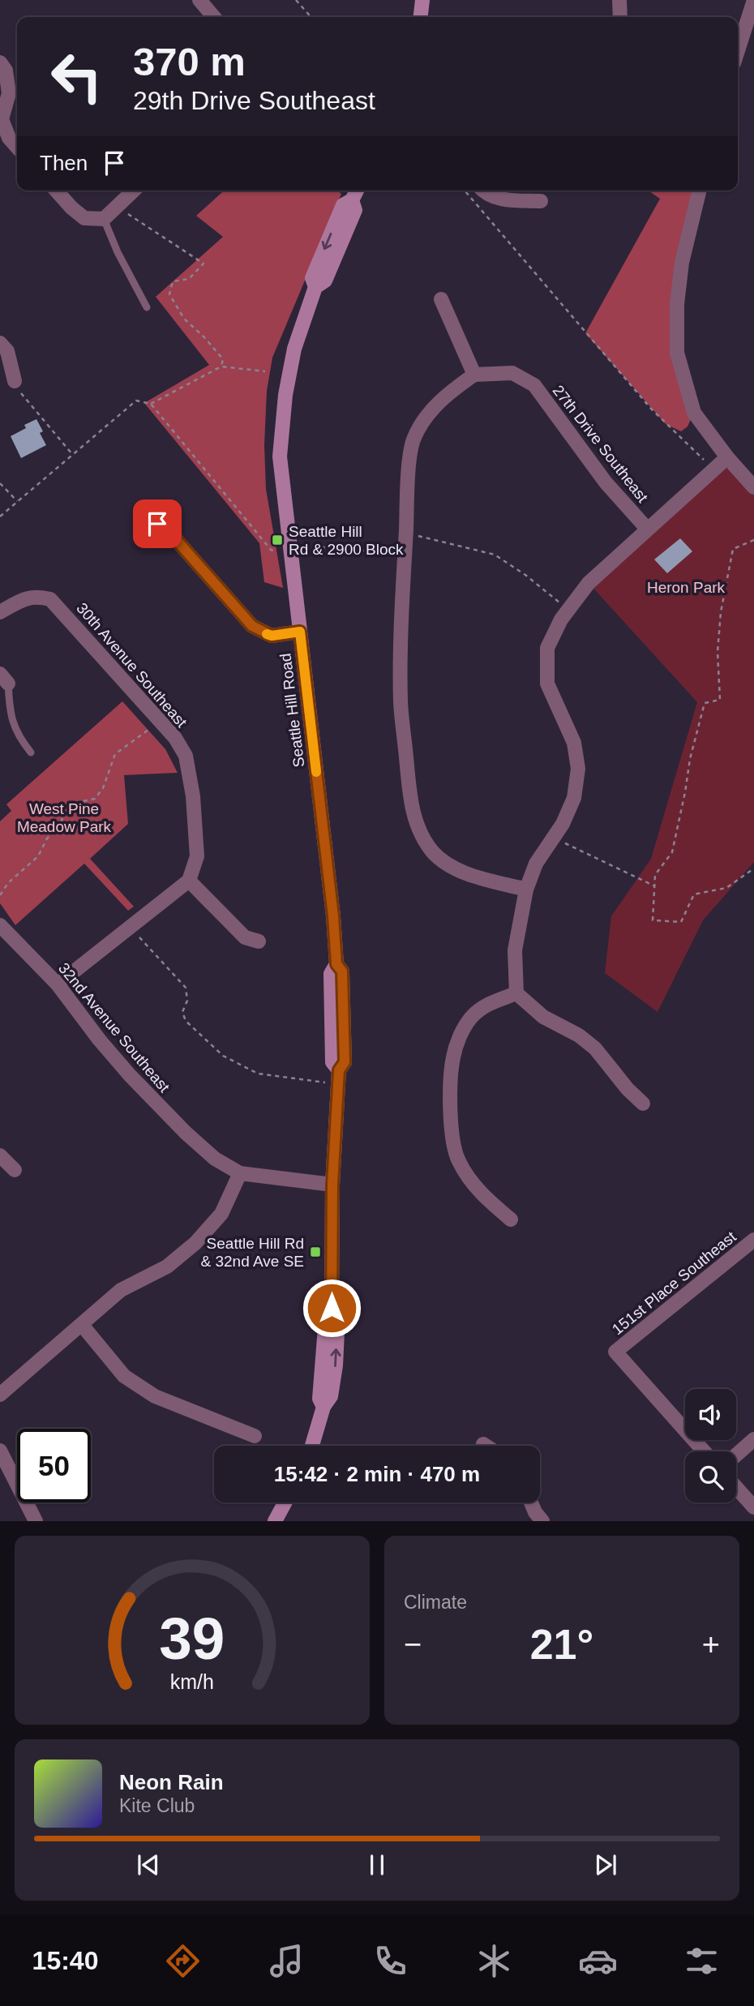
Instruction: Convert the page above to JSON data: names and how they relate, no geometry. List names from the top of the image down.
{
  "streets": {
    "main road": ["Seattle Hill Road"],
    "street": [
      "27th Drive Southeast",
      "30th Avenue Southeast",
      "32nd Avenue Southeast",
      "151st Place Southeast"
    ]
  },
  "crossings": [
    ["Seattle Hill Road", "32nd Avenue Southeast"]
  ],
  "parks": ["Heron Park", "West Pine Meadow Park"],
  "places": {
    "transit": ["Seattle Hill Rd & 2900 Block", "Seattle Hill Rd & 32nd Ave SE"]
  },
  "page": {
    "turn": ["370 m", "29th Drive Southeast"],
    "then": "Then",
    "limit": "50",
    "trip": "15:42 · 2 min · 470 m",
    "tile": "Climate",
    "heat": ["−", "21°", "+"],
    "song": ["Neon Rain", "Kite Club"],
    "tabs": "15:40",
    "gauge": ["39", "km/h"]
  }
}
